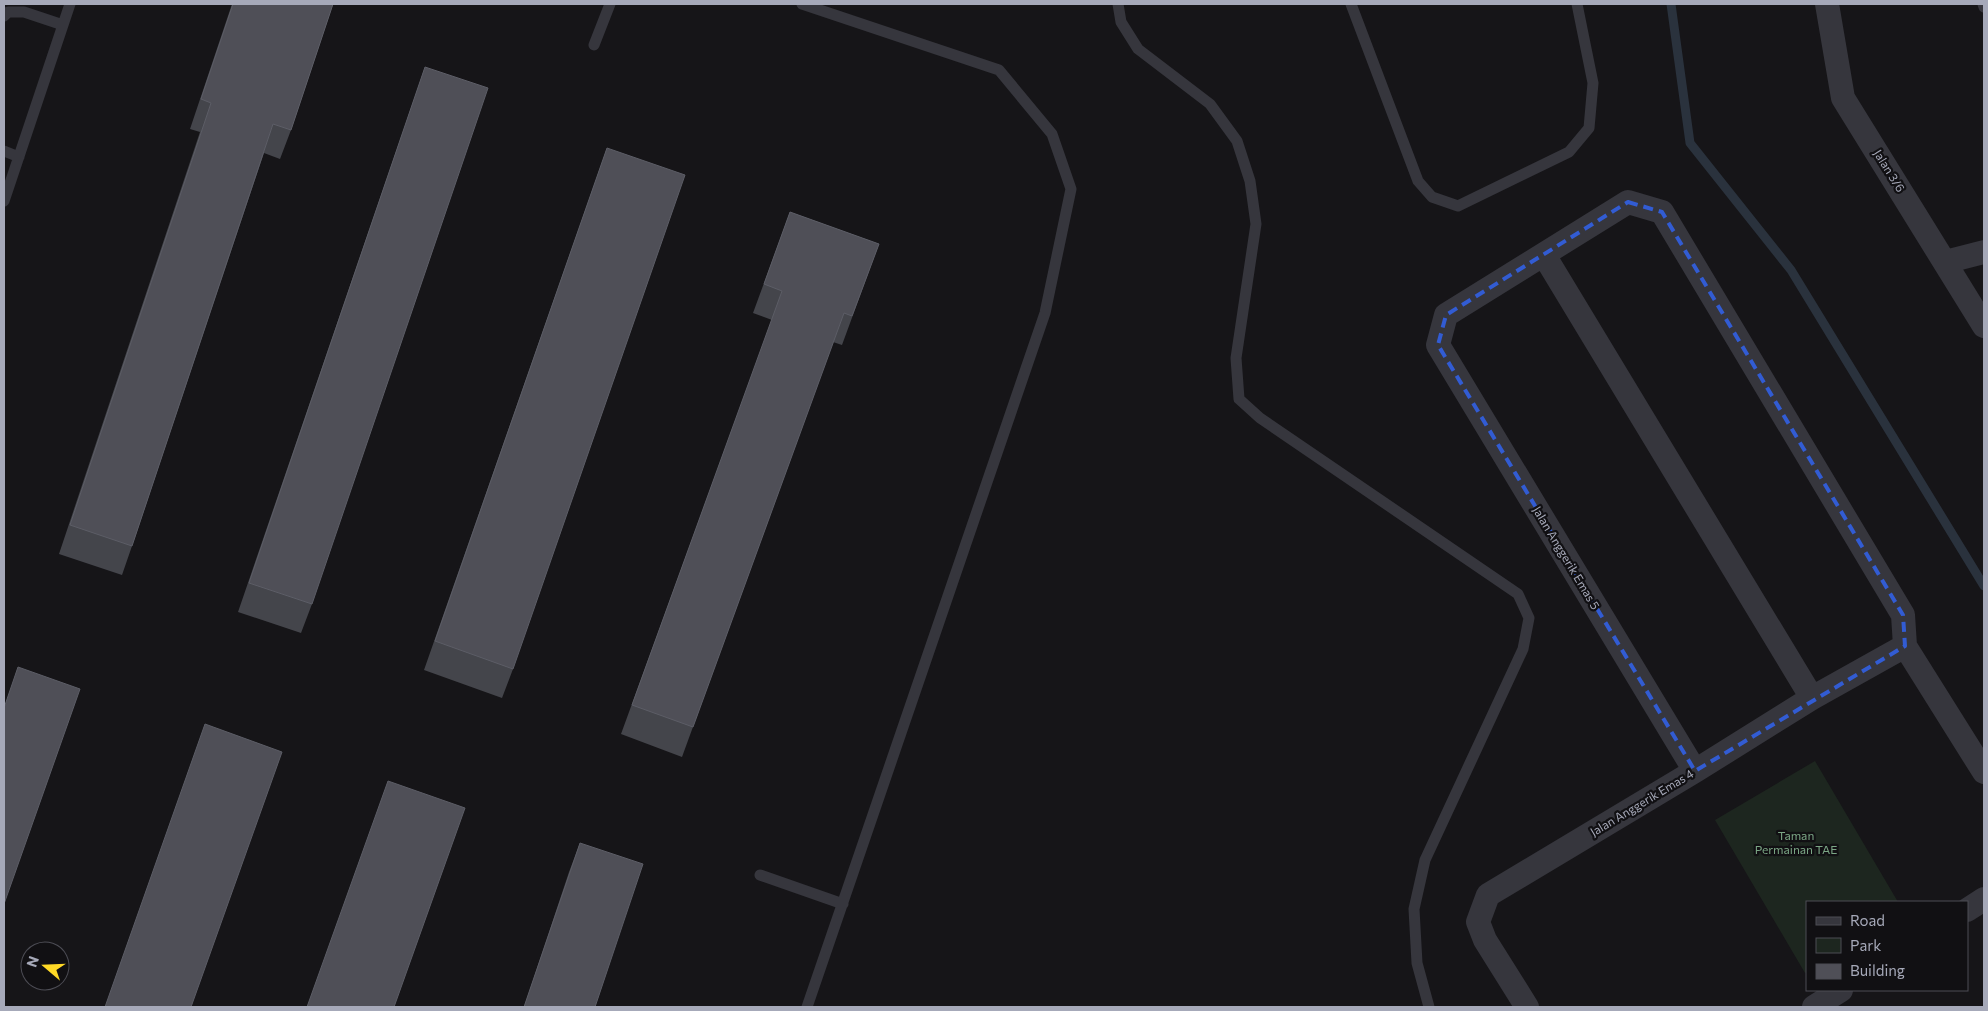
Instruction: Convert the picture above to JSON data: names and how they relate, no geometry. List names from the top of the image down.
{
  "streets": {
    "street": ["Jalan 3/6", "Jalan Anggerik Emas 5", "Jalan Anggerik Emas 4"]
  },
  "crossings": [
    ["Jalan Anggerik Emas 5", "Jalan Anggerik Emas 4"]
  ],
  "parks": ["Taman Permainan TAE"],
  "legend": ["Road", "Park", "Building"],
  "north": "left"
}
